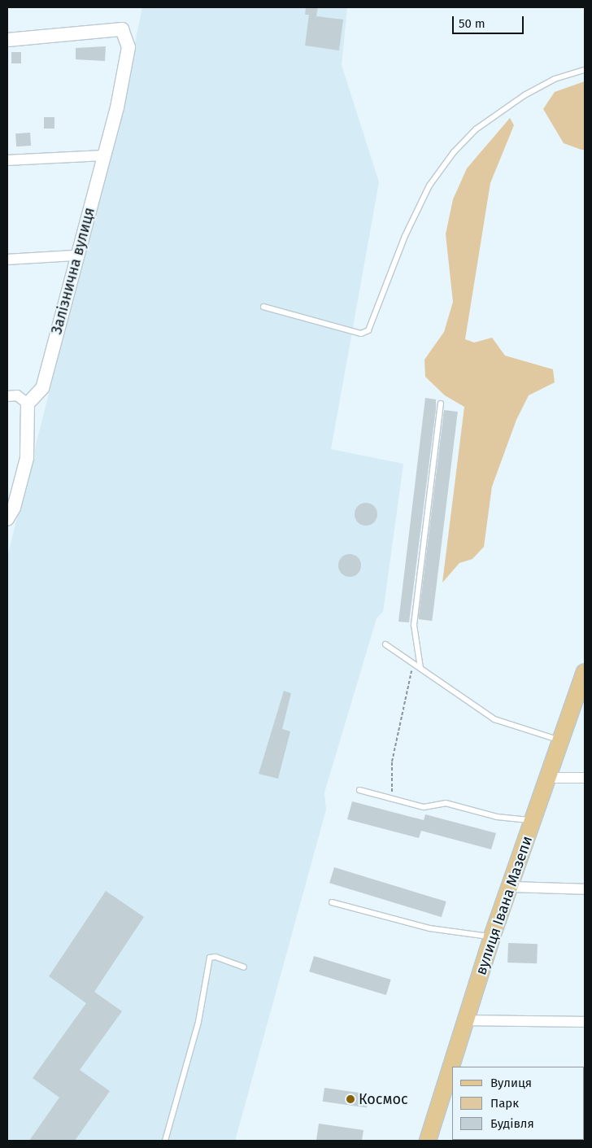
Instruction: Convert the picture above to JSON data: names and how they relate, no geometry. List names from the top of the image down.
{
  "streets": {
    "main road": ["вулиця Івана Мазепи"],
    "street": ["Залізнична вулиця"]
  },
  "places": ["Космос"],
  "legend": ["Вулиця", "Парк", "Будівля"],
  "scale_bar": "50 m"
}
